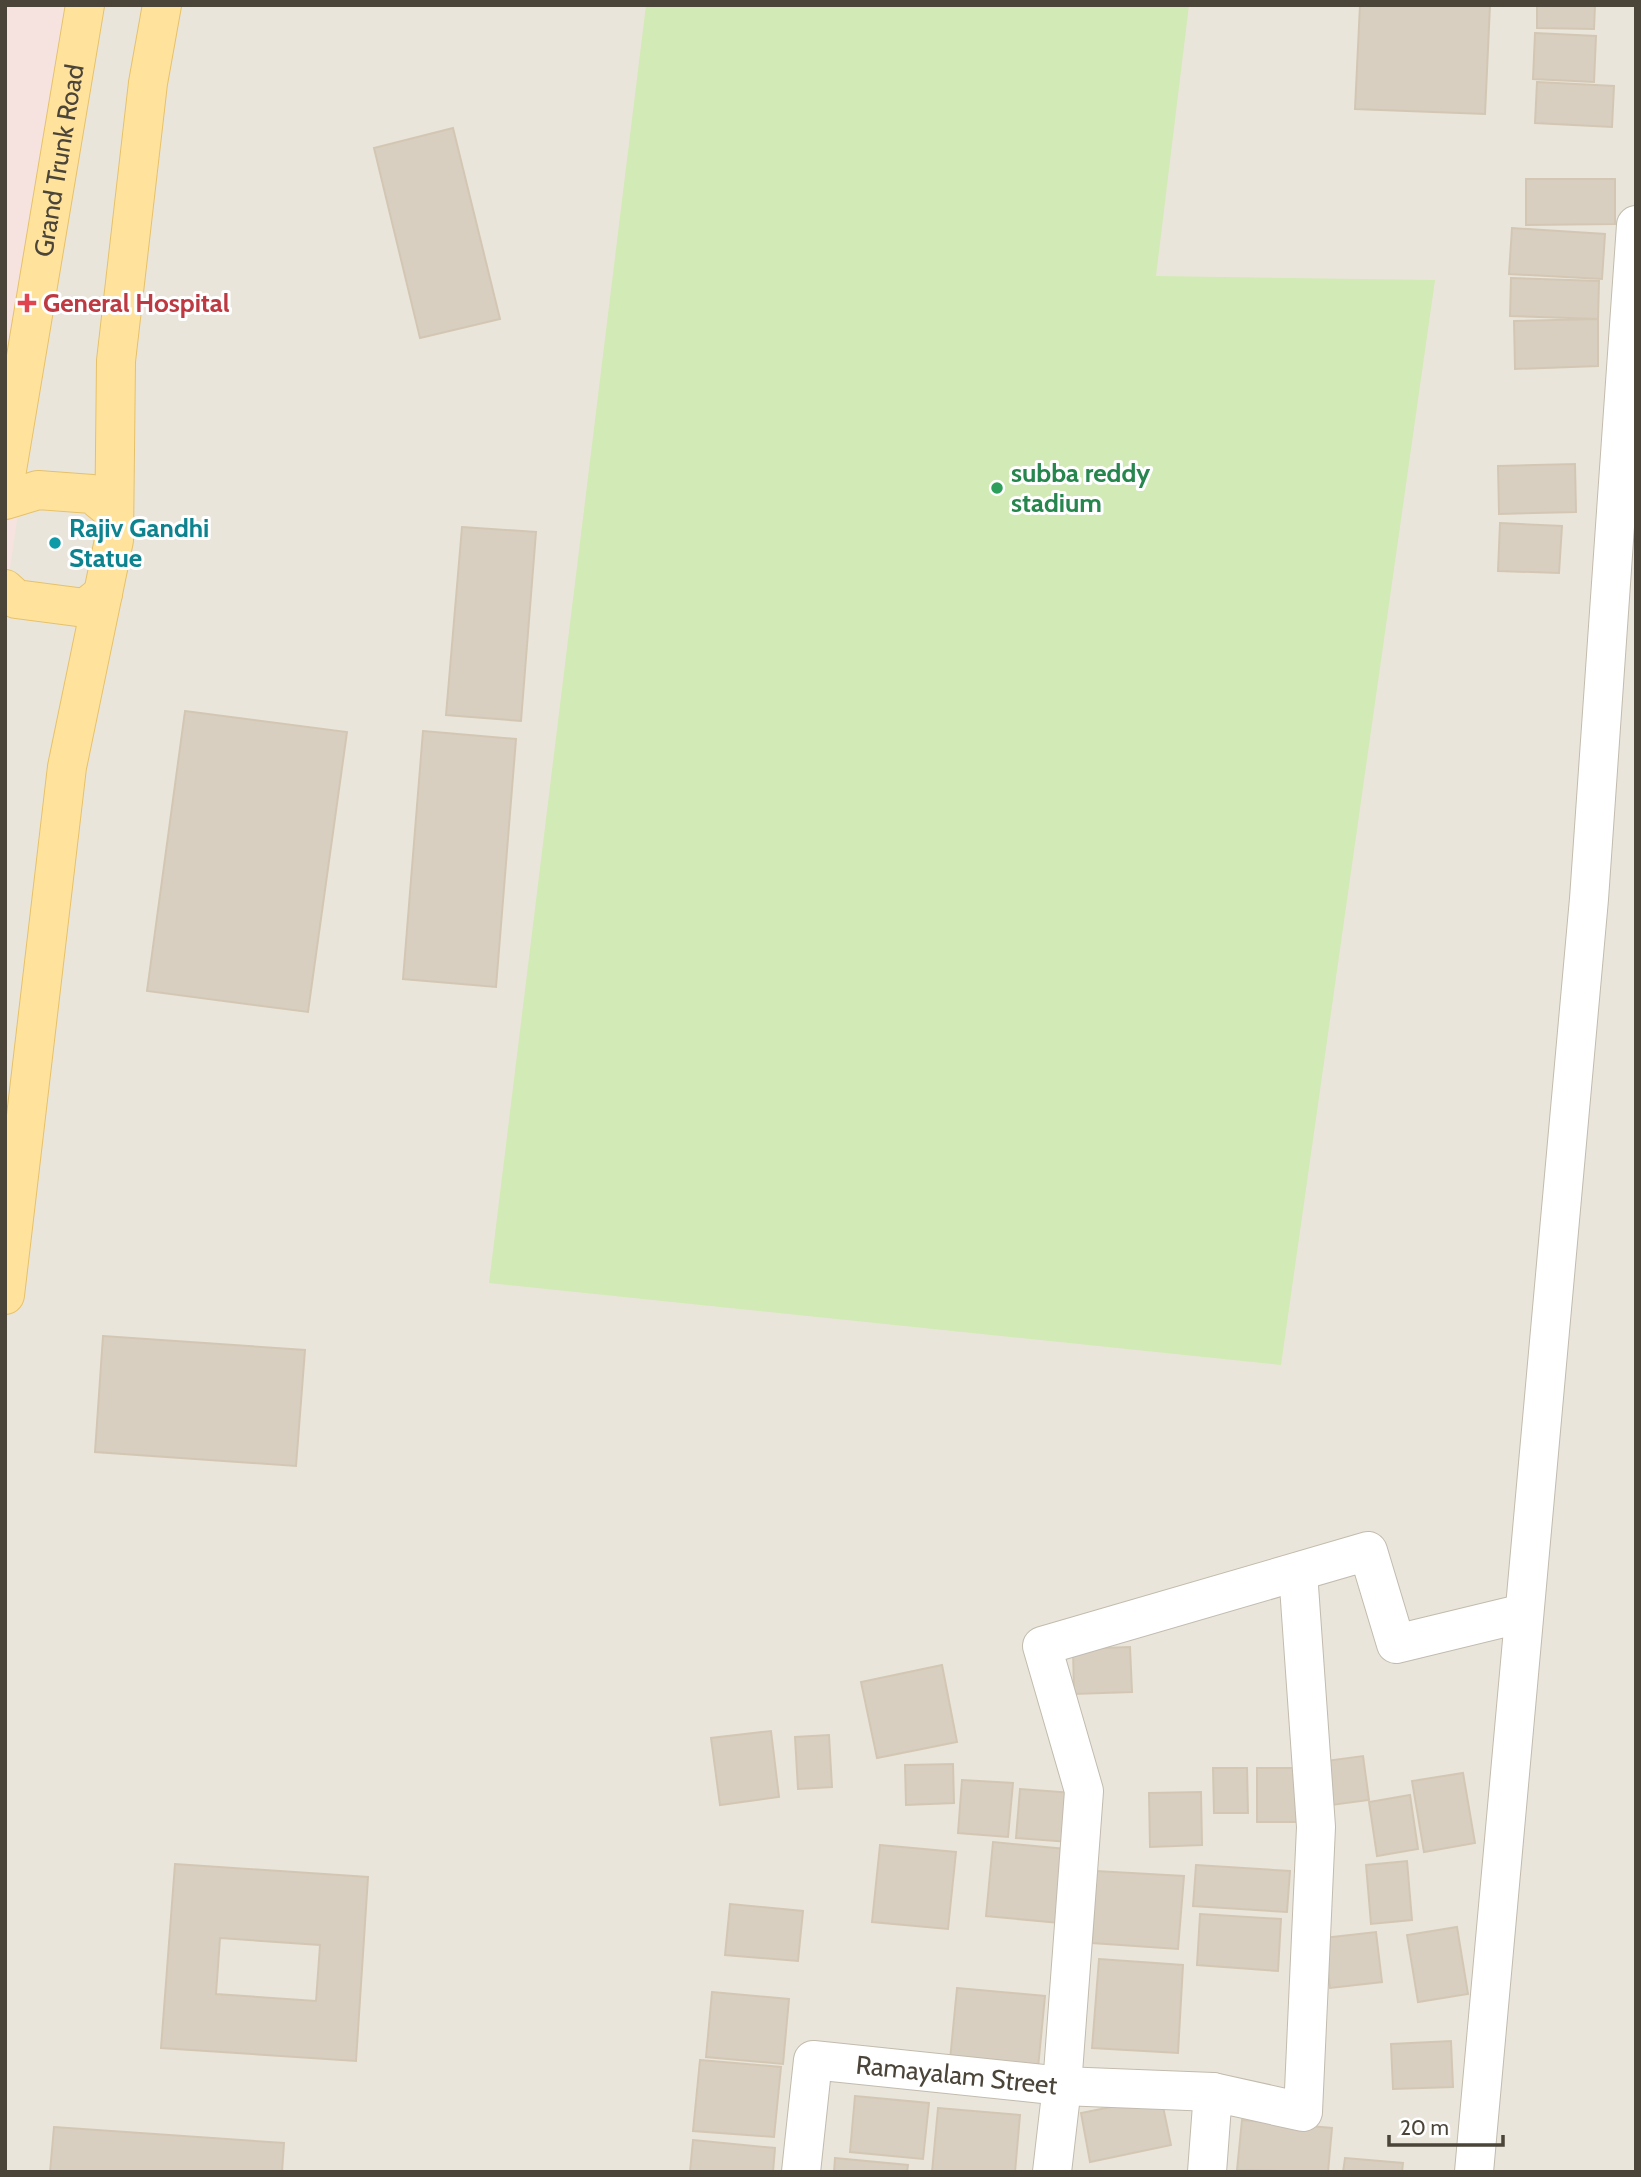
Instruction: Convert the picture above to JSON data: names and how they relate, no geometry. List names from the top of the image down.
{
  "streets": {
    "main road": ["Grand Trunk Road"],
    "street": ["Ramayalam Street"]
  },
  "places": {
    "health": ["General Hospital"],
    "other": ["subba reddy stadium", "Rajiv Gandhi Statue"]
  },
  "scale_bar": "20 m"
}
